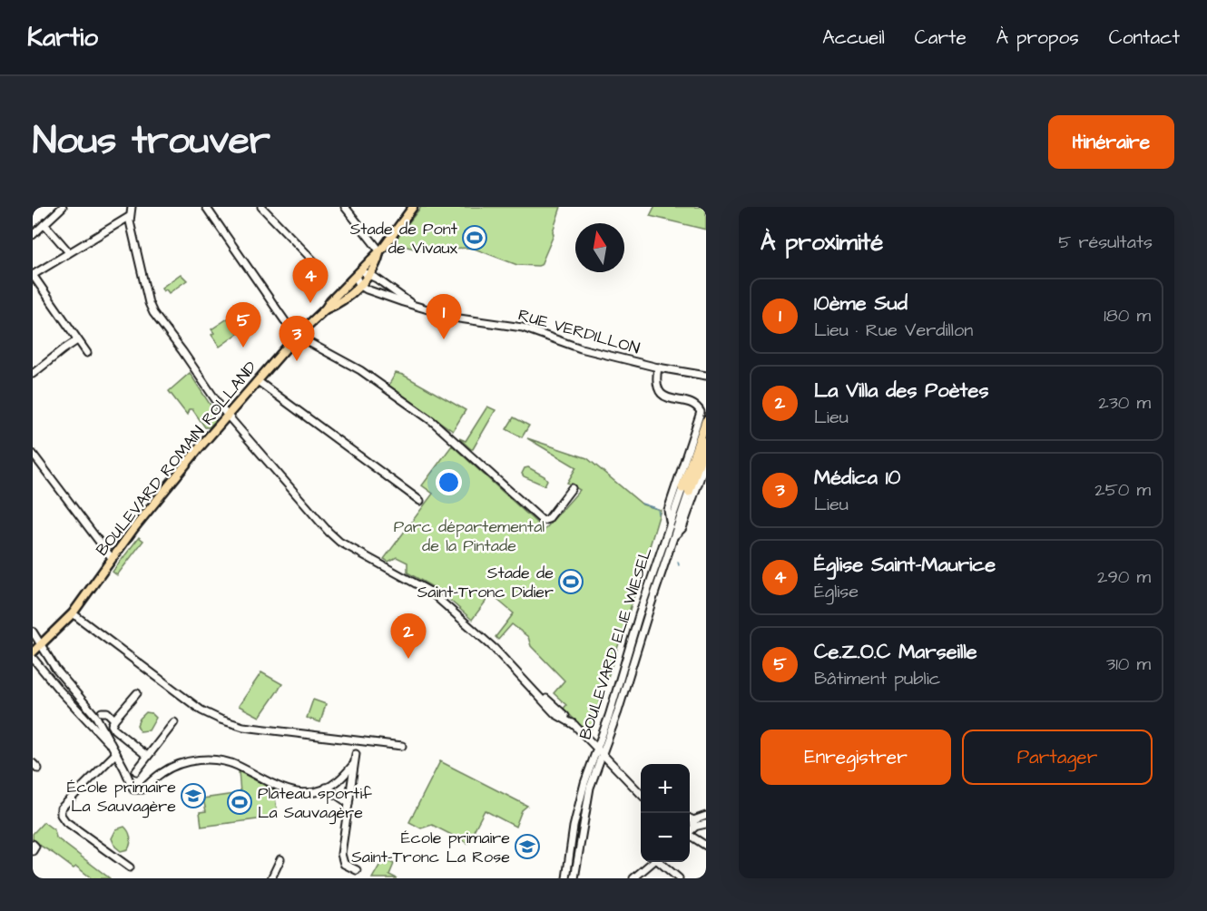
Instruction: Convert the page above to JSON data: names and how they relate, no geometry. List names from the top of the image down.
{
  "streets": {
    "highway": ["BOULEVARD ELIE WIESEL"],
    "main road": ["BOULEVARD ROMAIN ROLLAND"],
    "street": ["RUE VERDILLON"]
  },
  "crossings": [
    ["RUE VERDILLON", "BOULEVARD ROMAIN ROLLAND"]
  ],
  "parks": ["Parc départemental de la Pintade"],
  "places": {
    "sports": ["Stade de Pont de Vivaux", "Stade de Saint-Tronc Didier", "Plateau sportif La Sauvagère"],
    "school or university": ["École primaire La Sauvagère", "École primaire Saint-Tronc La Rose"]
  },
  "north": "top",
  "page": {
    "header": "Kartio",
    "nav": [
      "Accueil",
      "Carte",
      "À propos",
      "Contact"
    ],
    "title": "Nous trouver",
    "buttons": [
      "Itinéraire",
      ["Enregistrer", "Partager"]
    ],
    "heading": ["À proximité", "5 résultats"],
    "pins": [
      "4",
      "1",
      "5",
      "3",
      "2"
    ],
    "list": [
      {
        "mark": "1",
        "name": "10ème Sud",
        "note": "Lieu · Rue Verdillon",
        "value": "180 m"
      },
      {
        "mark": "2",
        "name": "La Villa des Poètes",
        "note": "Lieu",
        "value": "230 m"
      },
      {
        "mark": "3",
        "name": "Médica 10",
        "note": "Lieu",
        "value": "250 m"
      },
      {
        "mark": "4",
        "name": "Église Saint-Maurice",
        "note": "Église",
        "value": "290 m"
      },
      {
        "mark": "5",
        "name": "Ce.Z.O.C Marseille",
        "note": "Bâtiment public",
        "value": "310 m"
      }
    ],
    "map_buttons": ["+", "−"]
  }
}
